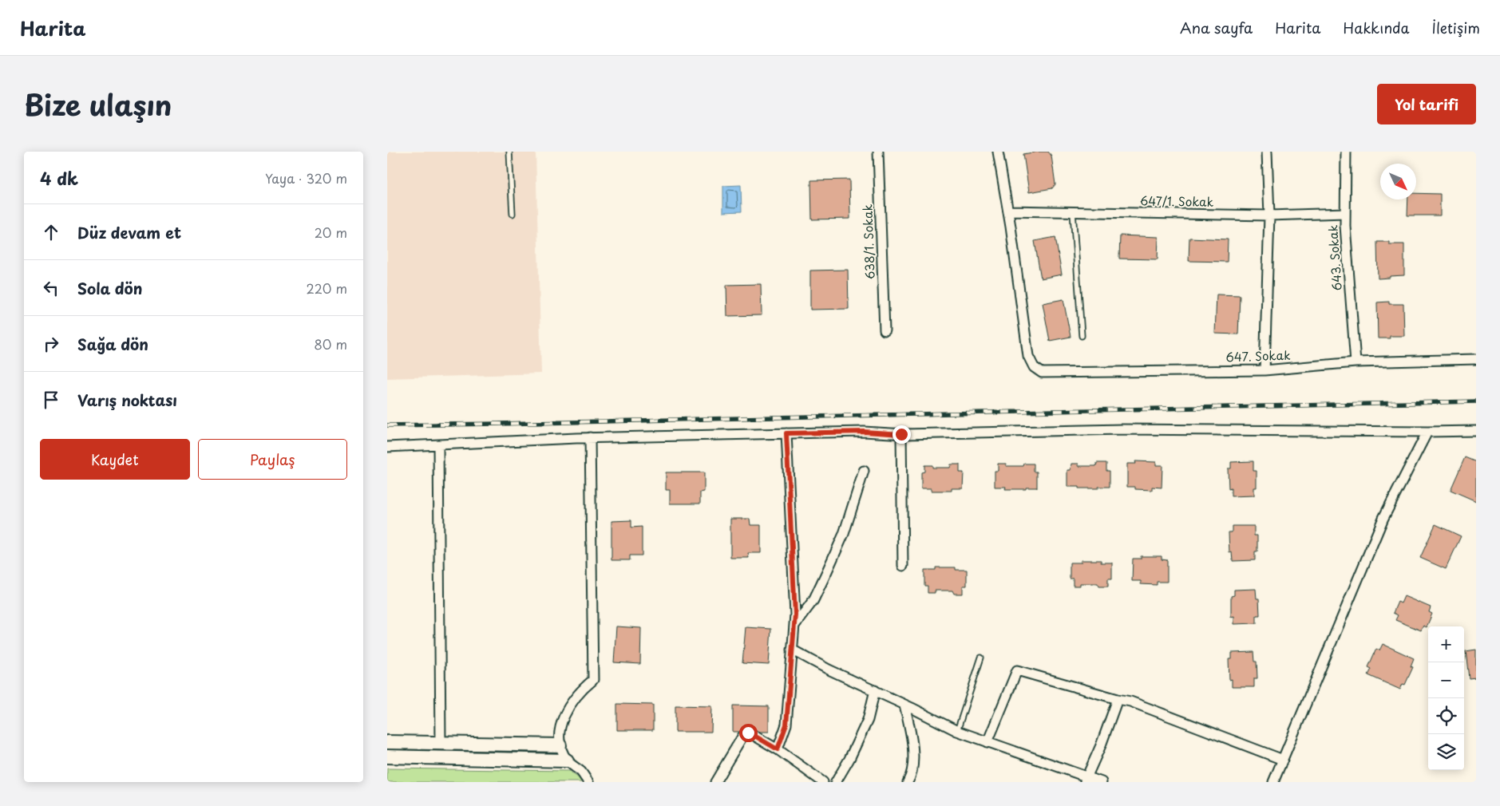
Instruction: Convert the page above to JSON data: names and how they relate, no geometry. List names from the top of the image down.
{
  "streets": {
    "street": [
      "647/1. Sokak",
      "638/1. Sokak",
      "643. Sokak",
      "647. Sokak"
    ]
  },
  "crossings": [
    ["647/1. Sokak", "643. Sokak"],
    ["647/1. Sokak", "647. Sokak"],
    ["643. Sokak", "647. Sokak"]
  ],
  "north": "bottom right",
  "page": {
    "header": "Harita",
    "nav": [
      "Ana sayfa",
      "Harita",
      "Hakkında",
      "İletişim"
    ],
    "title": "Bize ulaşın",
    "buttons": [
      "Yol tarifi",
      ["Kaydet", "Paylaş"]
    ],
    "heading": ["4 dk", "Yaya · 320 m"],
    "list": [
      ["Düz devam et", "20 m"],
      ["Sola dön", "220 m"],
      ["Sağa dön", "80 m"],
      "Varış noktası"
    ],
    "map_buttons": ["+", "−"]
  }
}
